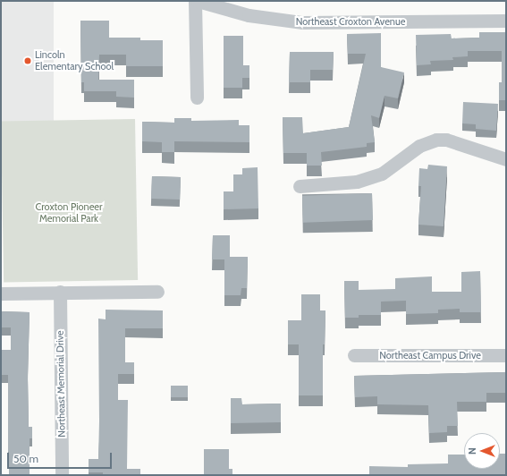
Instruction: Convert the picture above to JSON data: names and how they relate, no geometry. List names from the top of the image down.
{
  "streets": {
    "street": ["Northeast Croxton Avenue", "Northeast Campus Drive", "Northeast Memorial Drive"]
  },
  "parks": ["Croxton Pioneer Memorial Park"],
  "places": ["Lincoln Elementary School"],
  "scale_bar": "50 m",
  "north": "left"
}
